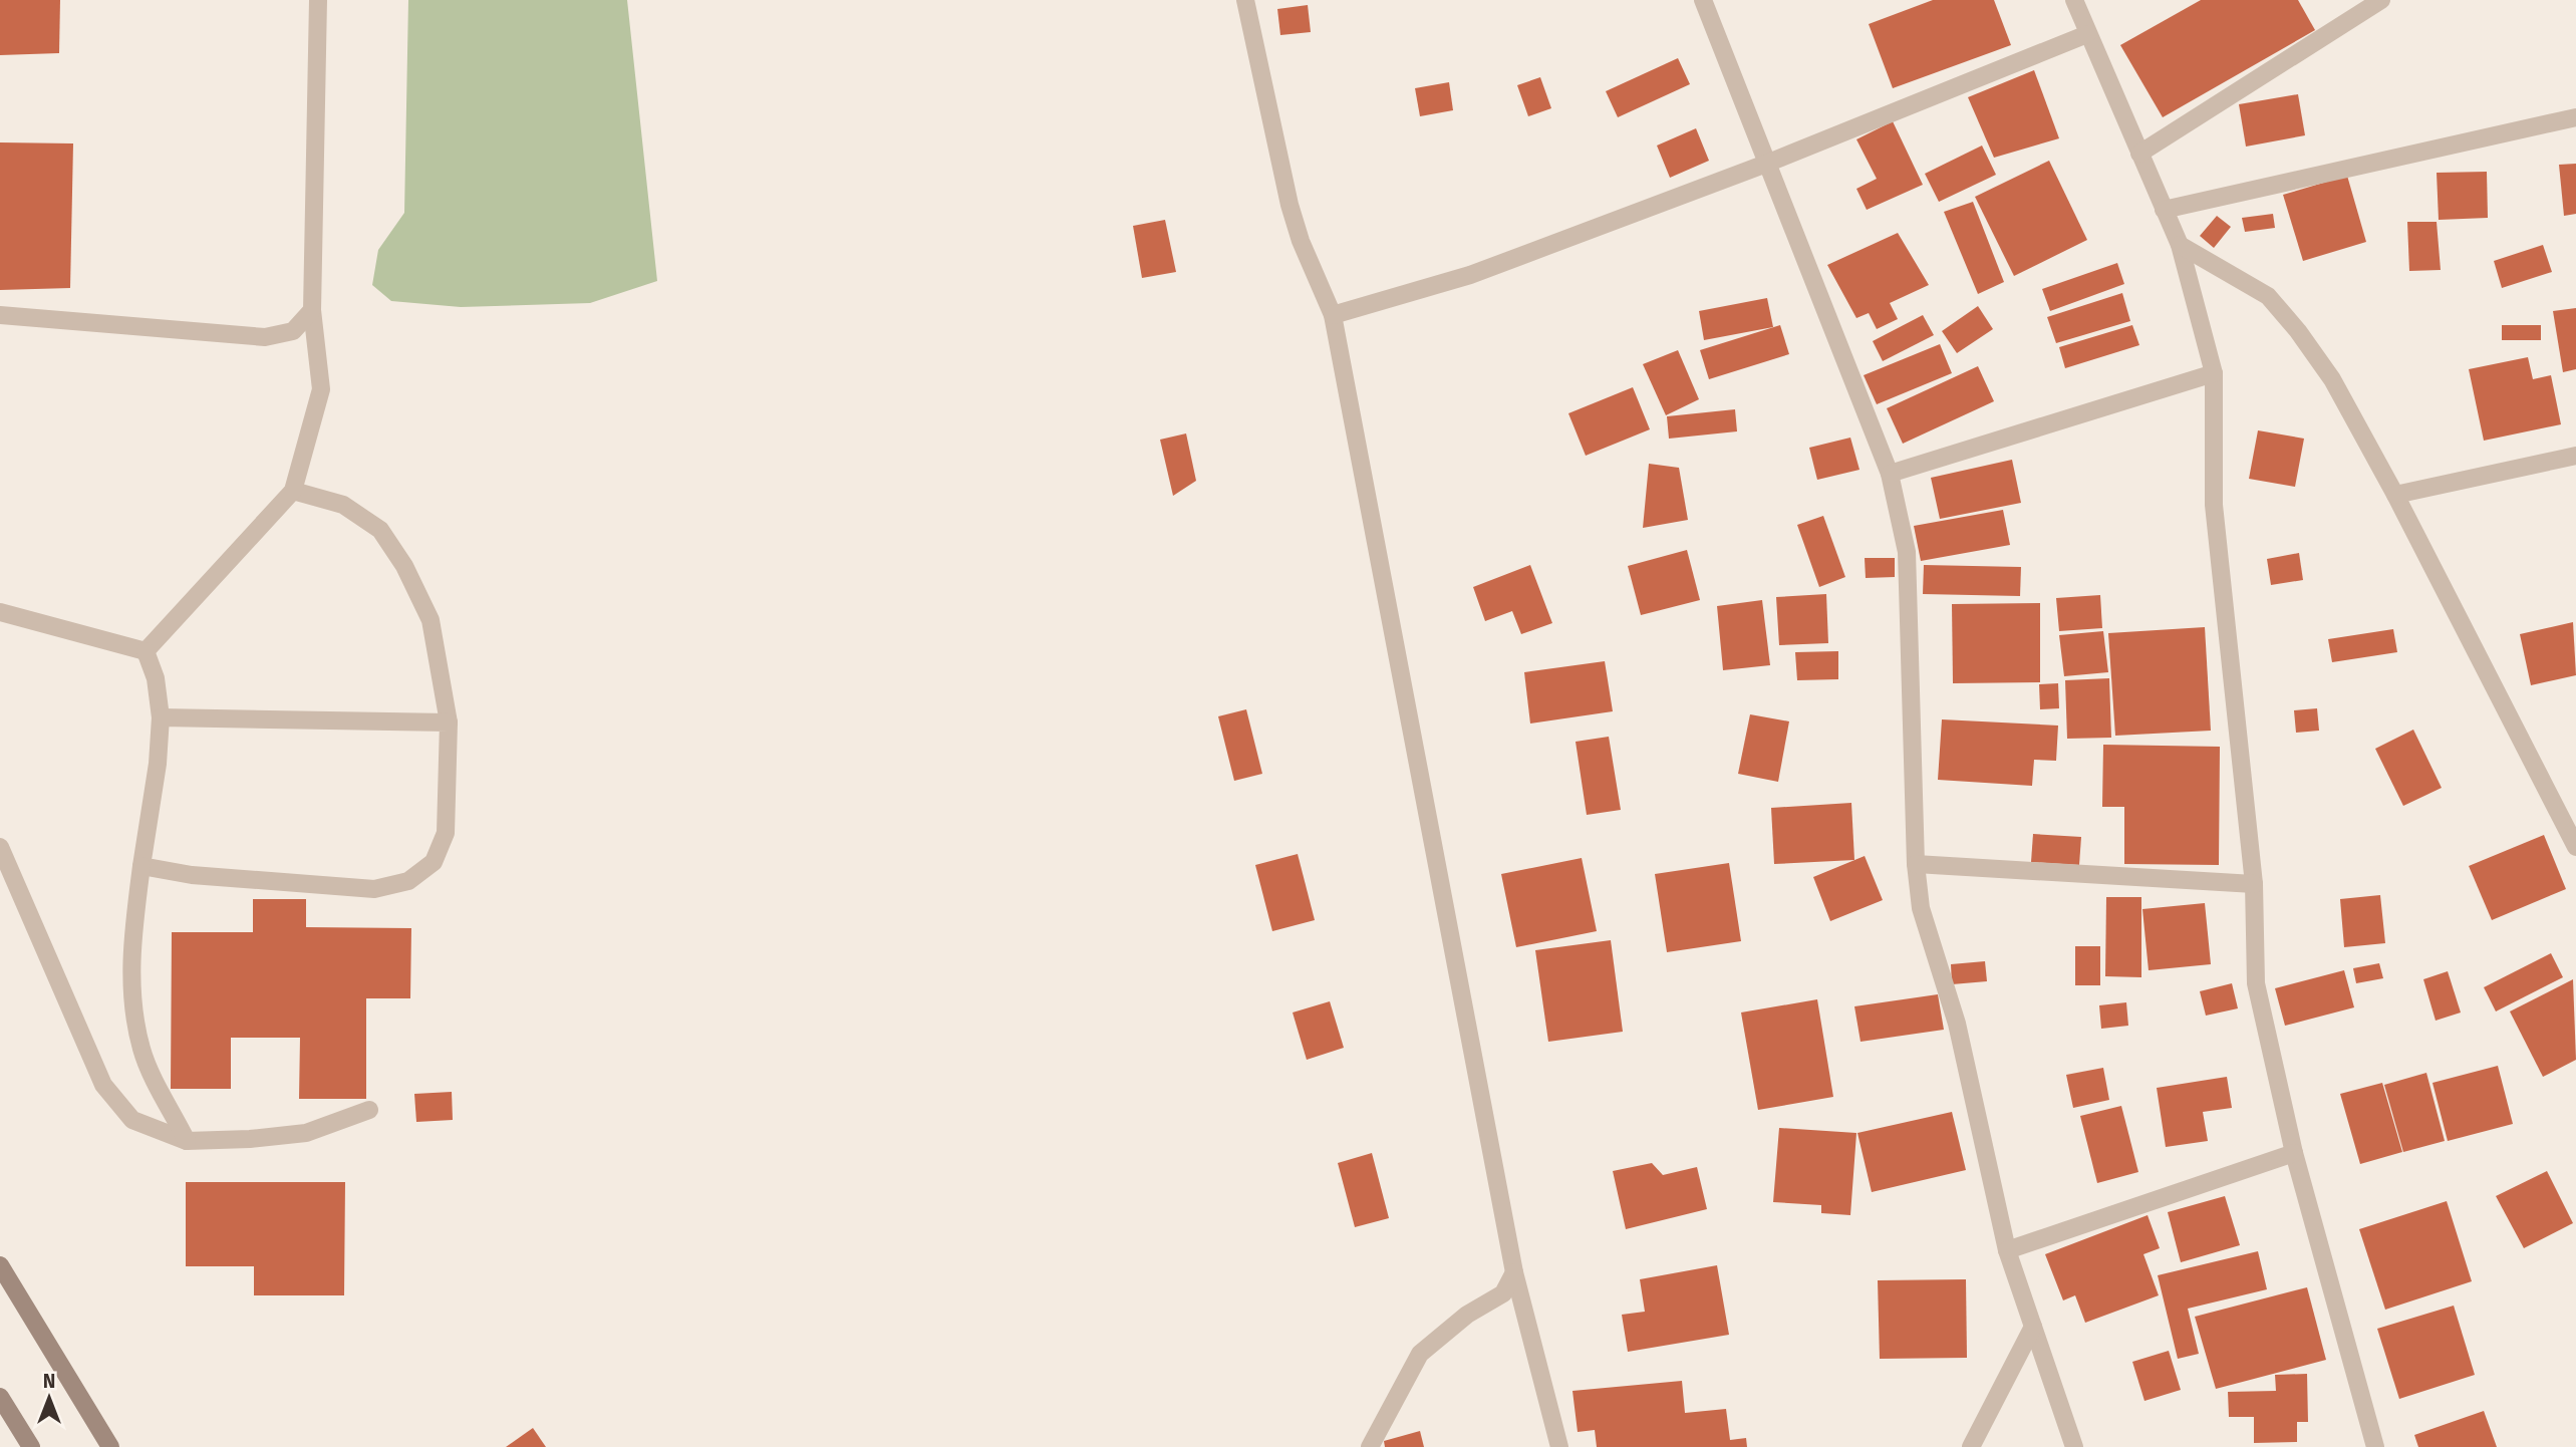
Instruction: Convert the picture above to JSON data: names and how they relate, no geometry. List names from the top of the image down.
{
  "north": "top"
}
